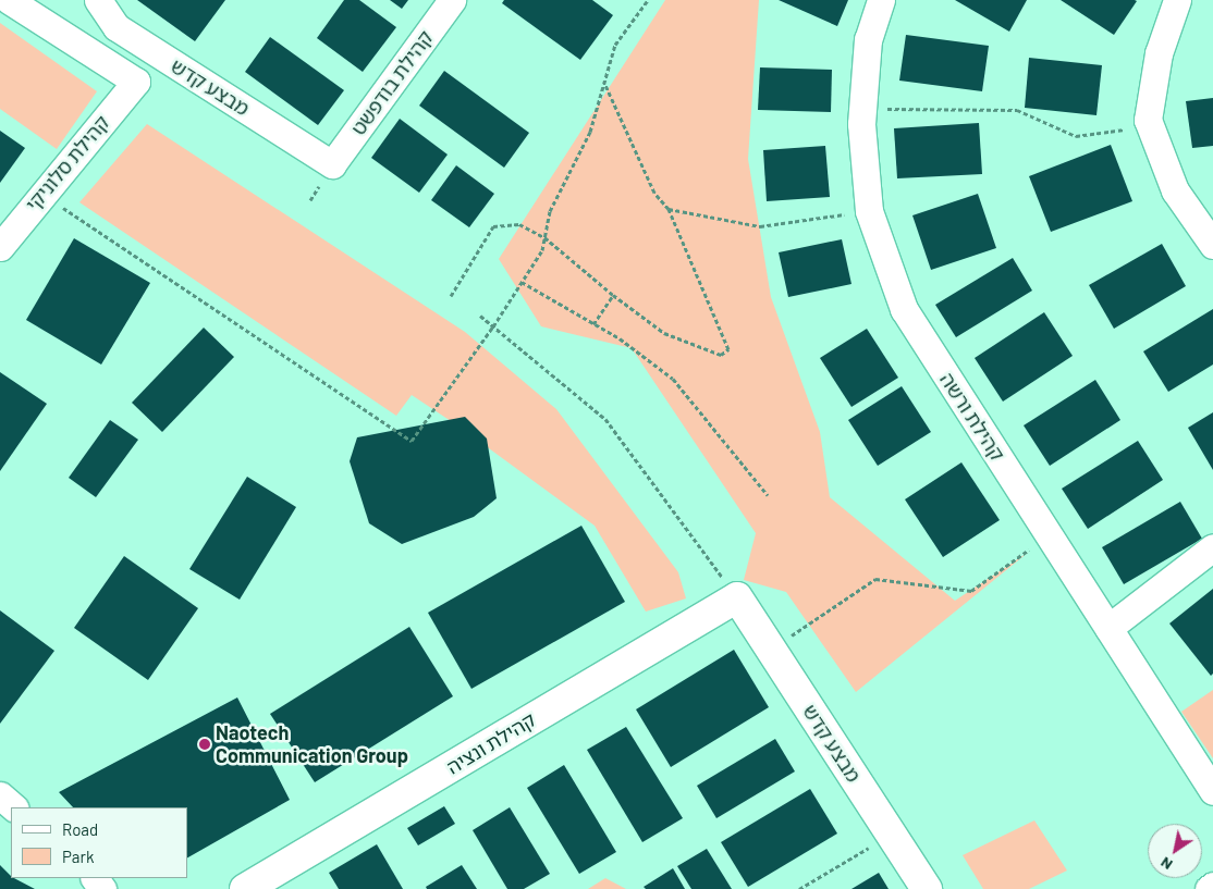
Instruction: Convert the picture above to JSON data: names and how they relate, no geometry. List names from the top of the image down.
{
  "streets": {
    "street": [
      "קהילת בודפשט",
      "מבצע קדש",
      "קהילת סלוניקי",
      "קהילת ורשה",
      "קהילת ונציה"
    ]
  },
  "crossings": [
    ["קהילת בודפשט", "מבצע קדש"],
    ["מבצע קדש", "קהילת ונציה"]
  ],
  "places": ["Naotech Communication Group"],
  "legend": ["Road", "Park"],
  "north": "bottom left"
}
